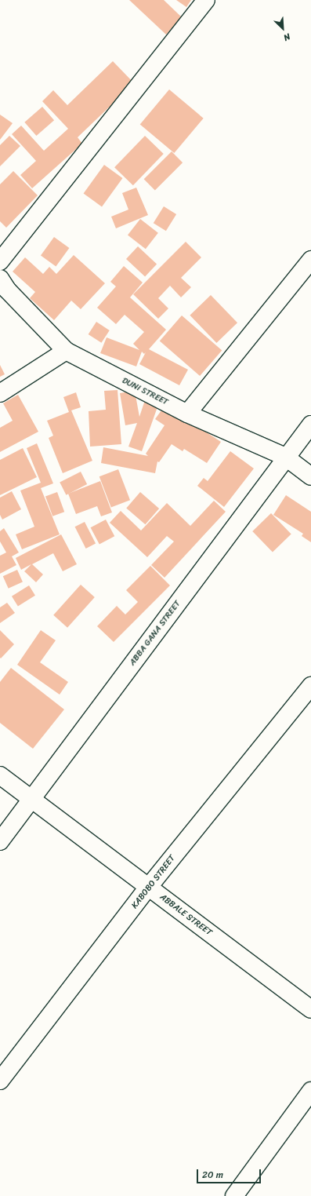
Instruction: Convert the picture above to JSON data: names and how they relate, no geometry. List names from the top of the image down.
{
  "streets": {
    "street": [
      "DUNI STREET",
      "ABBA GANA STREET",
      "KABOBO STREET",
      "ABBALE STREET"
    ]
  },
  "crossings": [
    ["DUNI STREET", "ABBA GANA STREET"],
    ["ABBA GANA STREET", "ABBALE STREET"],
    ["KABOBO STREET", "ABBALE STREET"]
  ],
  "scale_bar": "20 m",
  "north": "bottom right"
}
